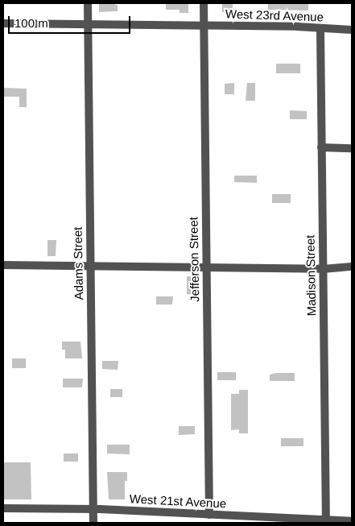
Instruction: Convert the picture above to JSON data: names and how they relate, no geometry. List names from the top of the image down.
{
  "streets": {
    "street": [
      "West 23rd Avenue",
      "Jefferson Street",
      "Adams Street",
      "Madison Street",
      "West 21st Avenue"
    ]
  },
  "crossings": [
    ["West 23rd Avenue", "Jefferson Street"],
    ["West 23rd Avenue", "Adams Street"],
    ["West 23rd Avenue", "Madison Street"],
    ["Jefferson Street", "West 21st Avenue"],
    ["Adams Street", "West 21st Avenue"],
    ["Madison Street", "West 21st Avenue"]
  ],
  "scale_bar": "100 m"
}
